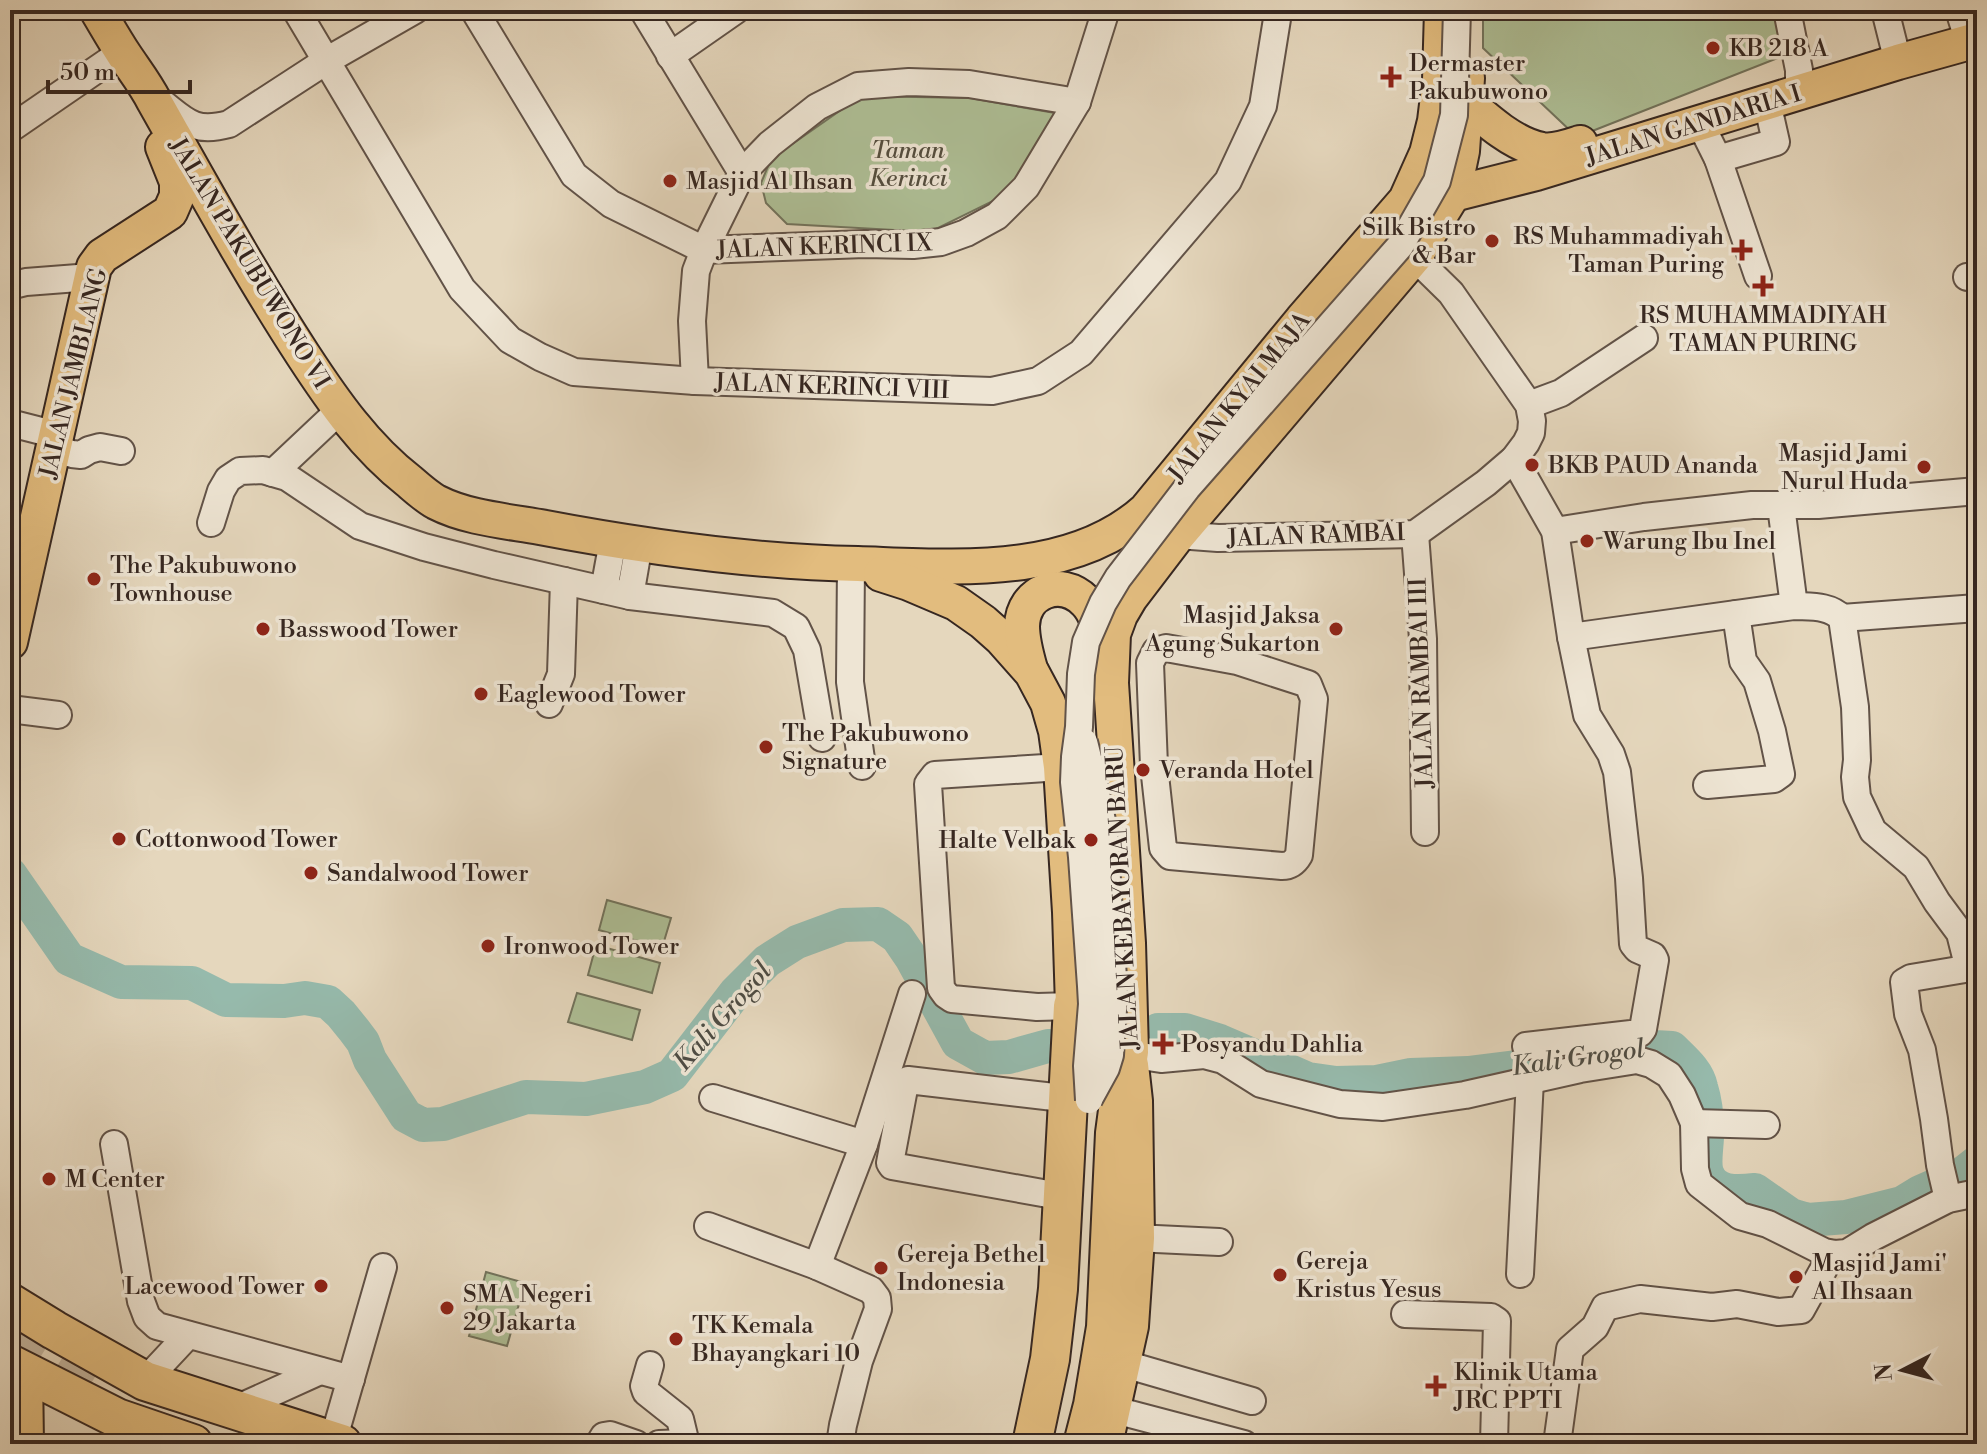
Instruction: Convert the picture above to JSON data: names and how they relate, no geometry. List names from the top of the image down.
{
  "streets": {
    "main road": [
      "JALAN GANDARIA I",
      "JALAN PAKUBUWONO VI",
      "JALAN JAMBLANG",
      "JALAN KYAI MAJA",
      "JALAN KEBAYORAN BARU"
    ],
    "street": [
      "JALAN KERINCI IX",
      "JALAN KERINCI VIII",
      "JALAN RAMBAI",
      "JALAN RAMBAI III"
    ]
  },
  "crossings": [
    ["JALAN GANDARIA I", "JALAN KYAI MAJA"],
    ["JALAN PAKUBUWONO VI", "JALAN JAMBLANG"],
    ["JALAN PAKUBUWONO VI", "JALAN KYAI MAJA"],
    ["JALAN PAKUBUWONO VI", "JALAN KEBAYORAN BARU"],
    ["JALAN KYAI MAJA", "JALAN RAMBAI"],
    ["JALAN KYAI MAJA", "JALAN KEBAYORAN BARU"],
    ["JALAN RAMBAI", "JALAN RAMBAI III"]
  ],
  "water": ["Kali Grogol"],
  "parks": ["Taman Kerinci"],
  "places": {
    "other": [
      "KB 218 A",
      "Masjid Al Ihsan",
      "Silk Bistro & Bar",
      "BKB PAUD Ananda",
      "Masjid Jami Nurul Huda",
      "Warung Ibu Inel",
      "The Pakubuwono Townhouse",
      "Basswood Tower",
      "Masjid Jaksa Agung Sukarton",
      "Eaglewood Tower",
      "The Pakubuwono Signature",
      "Veranda Hotel",
      "Cottonwood Tower",
      "Halte Velbak",
      "Sandalwood Tower",
      "Ironwood Tower",
      "M Center",
      "Gereja Bethel Indonesia",
      "Gereja Kristus Yesus",
      "Masjid Jami' Al Ihsaan",
      "Lacewood Tower",
      "SMA Negeri 29 Jakarta",
      "TK Kemala Bhayangkari 10"
    ],
    "health": [
      "Dermaster Pakubuwono",
      "RS Muhammadiyah Taman Puring",
      "RS MUHAMMADIYAH TAMAN PURING",
      "Posyandu Dahlia",
      "Klinik Utama JRC PPTI"
    ]
  },
  "scale_bar": "50 m",
  "north": "left"
}
